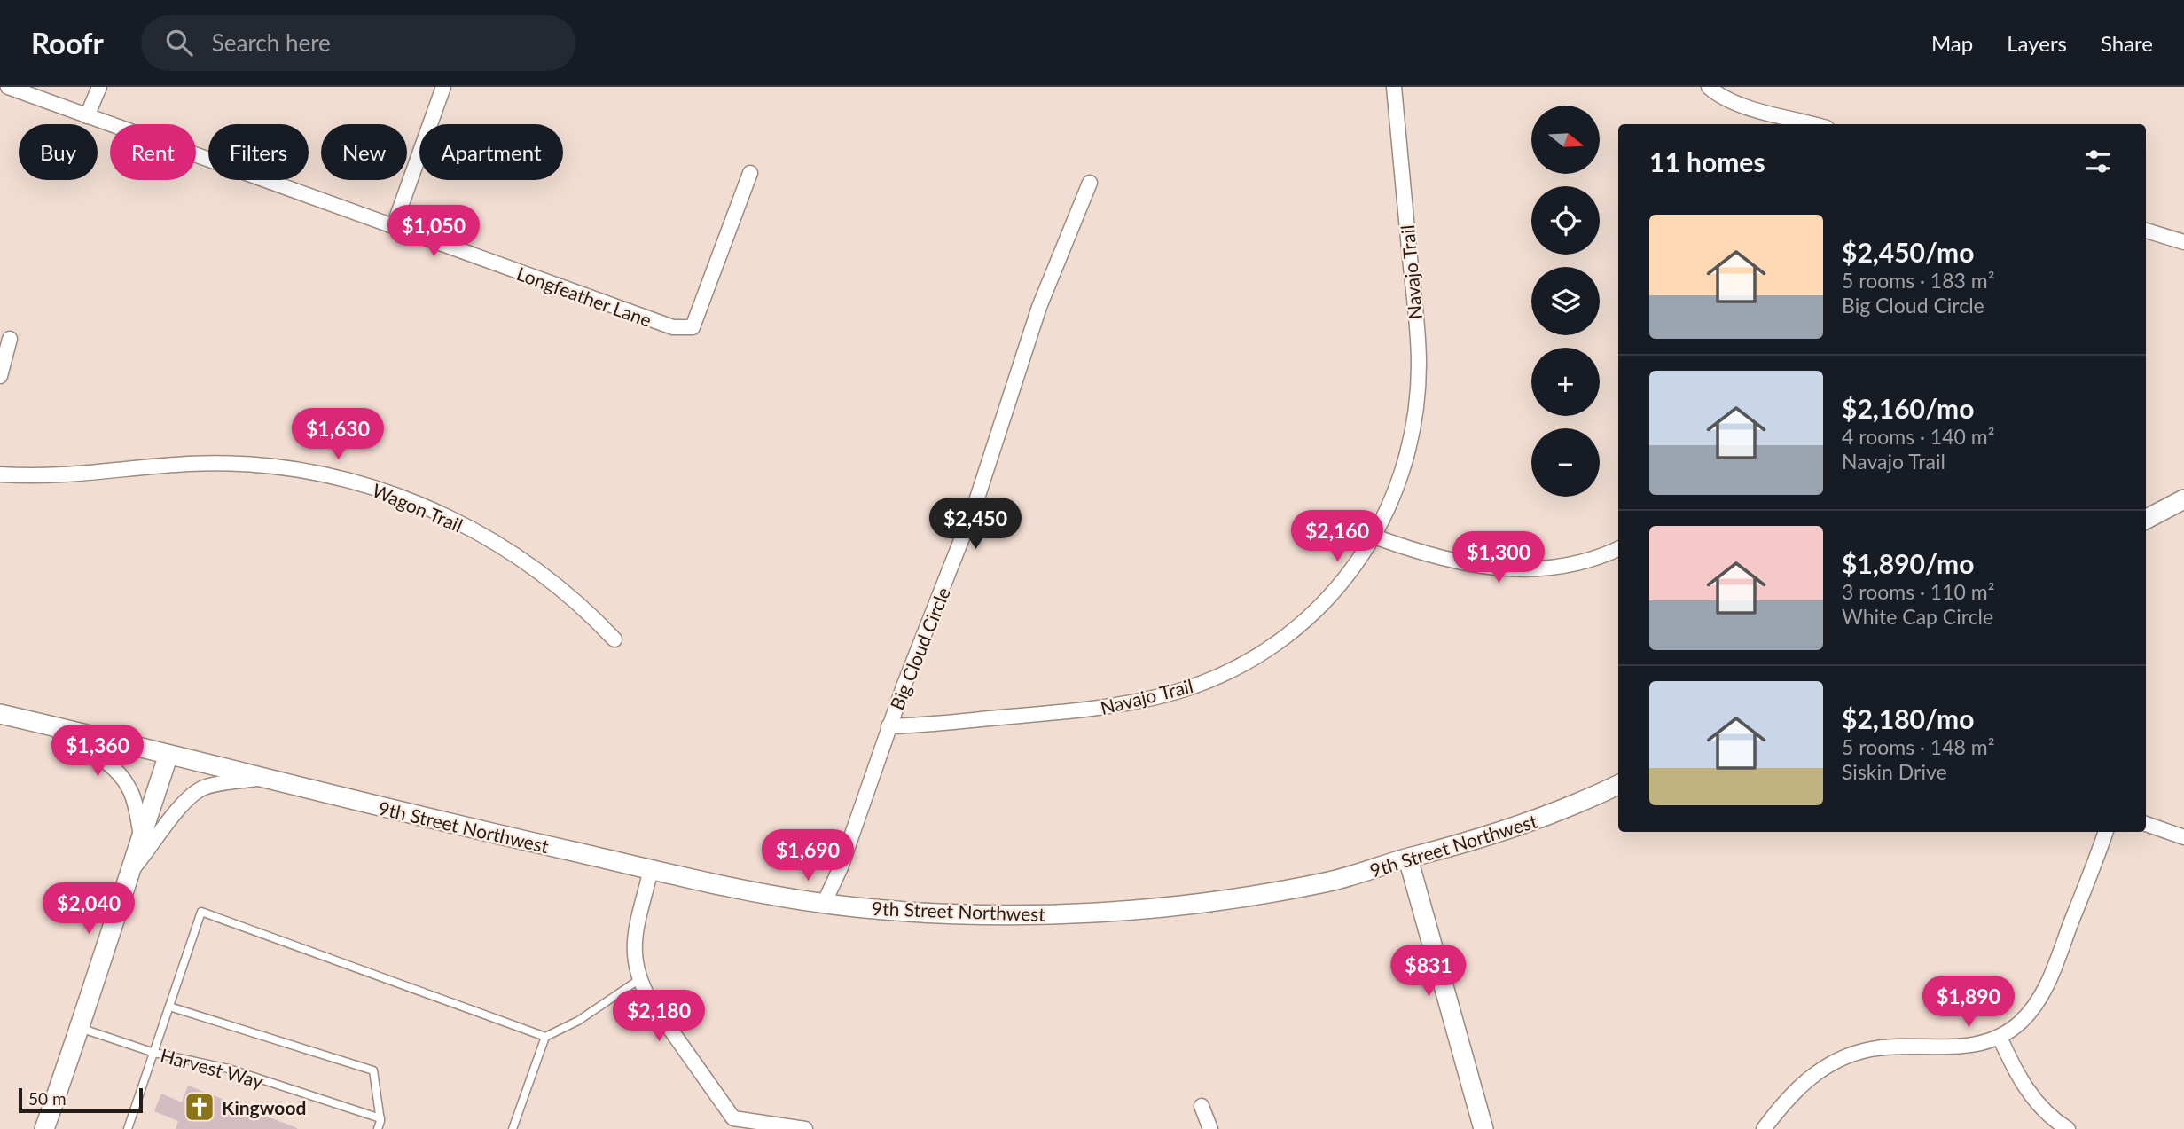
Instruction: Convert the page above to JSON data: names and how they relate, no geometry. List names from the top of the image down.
{
  "streets": {
    "street": [
      "Navajo Trail",
      "Longfeather Lane",
      "Wagon Trail",
      "Big Cloud Circle",
      "9th Street Northwest"
    ],
    "lane": ["Harvest Way"]
  },
  "crossings": [
    ["Navajo Trail", "Big Cloud Circle"],
    ["Big Cloud Circle", "9th Street Northwest"]
  ],
  "places": {
    "church": ["Kingwood"]
  },
  "scale_bar": "50 m",
  "north": "right",
  "page": {
    "header": "Roofr",
    "search": "Search here",
    "nav": ["Map", "Layers", "Share"],
    "map_buttons": ["+", "−"],
    "chip": [
      "Buy",
      "Rent",
      "Filters",
      "New",
      "Apartment"
    ],
    "heading": "11 homes",
    "list": [
      {
        "name": "$2,450/mo",
        "note": "5 rooms · 183 m² · Big Cloud Circle"
      },
      {
        "name": "$2,160/mo",
        "note": "4 rooms · 140 m² · Navajo Trail"
      },
      {
        "name": "$1,890/mo",
        "note": "3 rooms · 110 m² · White Cap Circle"
      },
      {
        "name": "$2,180/mo",
        "note": "5 rooms · 148 m² · Siskin Drive"
      }
    ],
    "price": [
      "$1,050",
      "$1,630",
      "$2,450",
      "$2,160",
      "$1,300",
      "$1,360",
      "$1,690",
      "$2,040",
      "$831",
      "$1,890",
      "$2,180"
    ],
    "scale": "50 m"
  }
}
